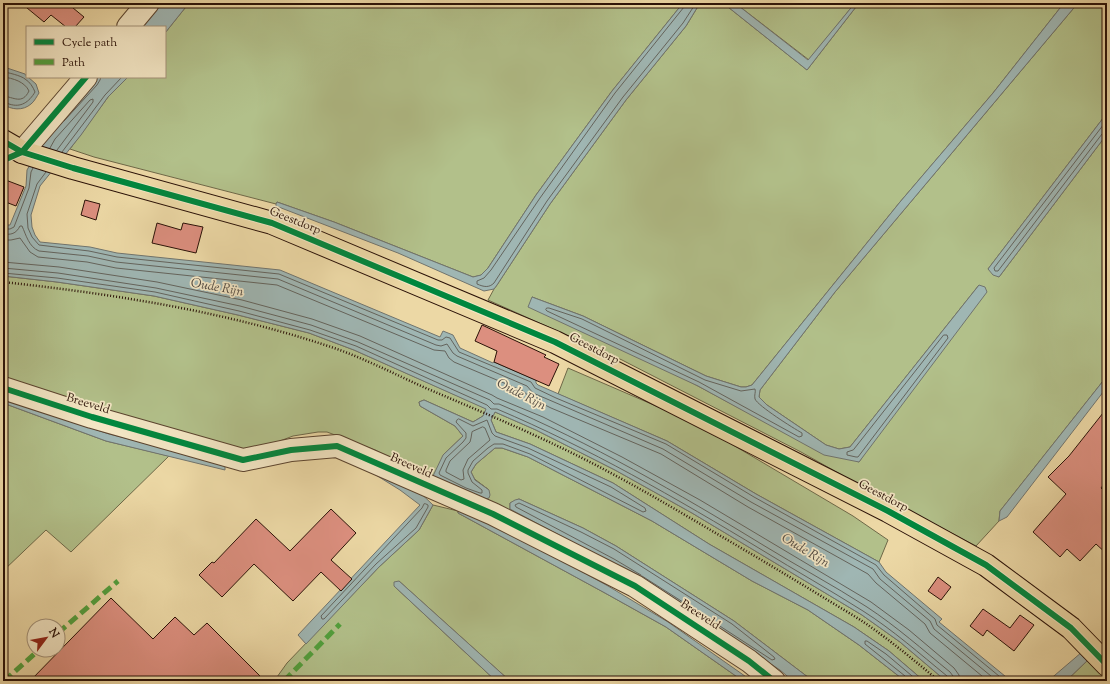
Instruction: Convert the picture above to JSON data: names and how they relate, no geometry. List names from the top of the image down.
{
  "streets": {
    "main road": ["Geestdorp"],
    "street": ["Breeveld"]
  },
  "water": ["Oude Rijn"],
  "legend": ["Cycle path", "Path"],
  "north": "top right"
}
